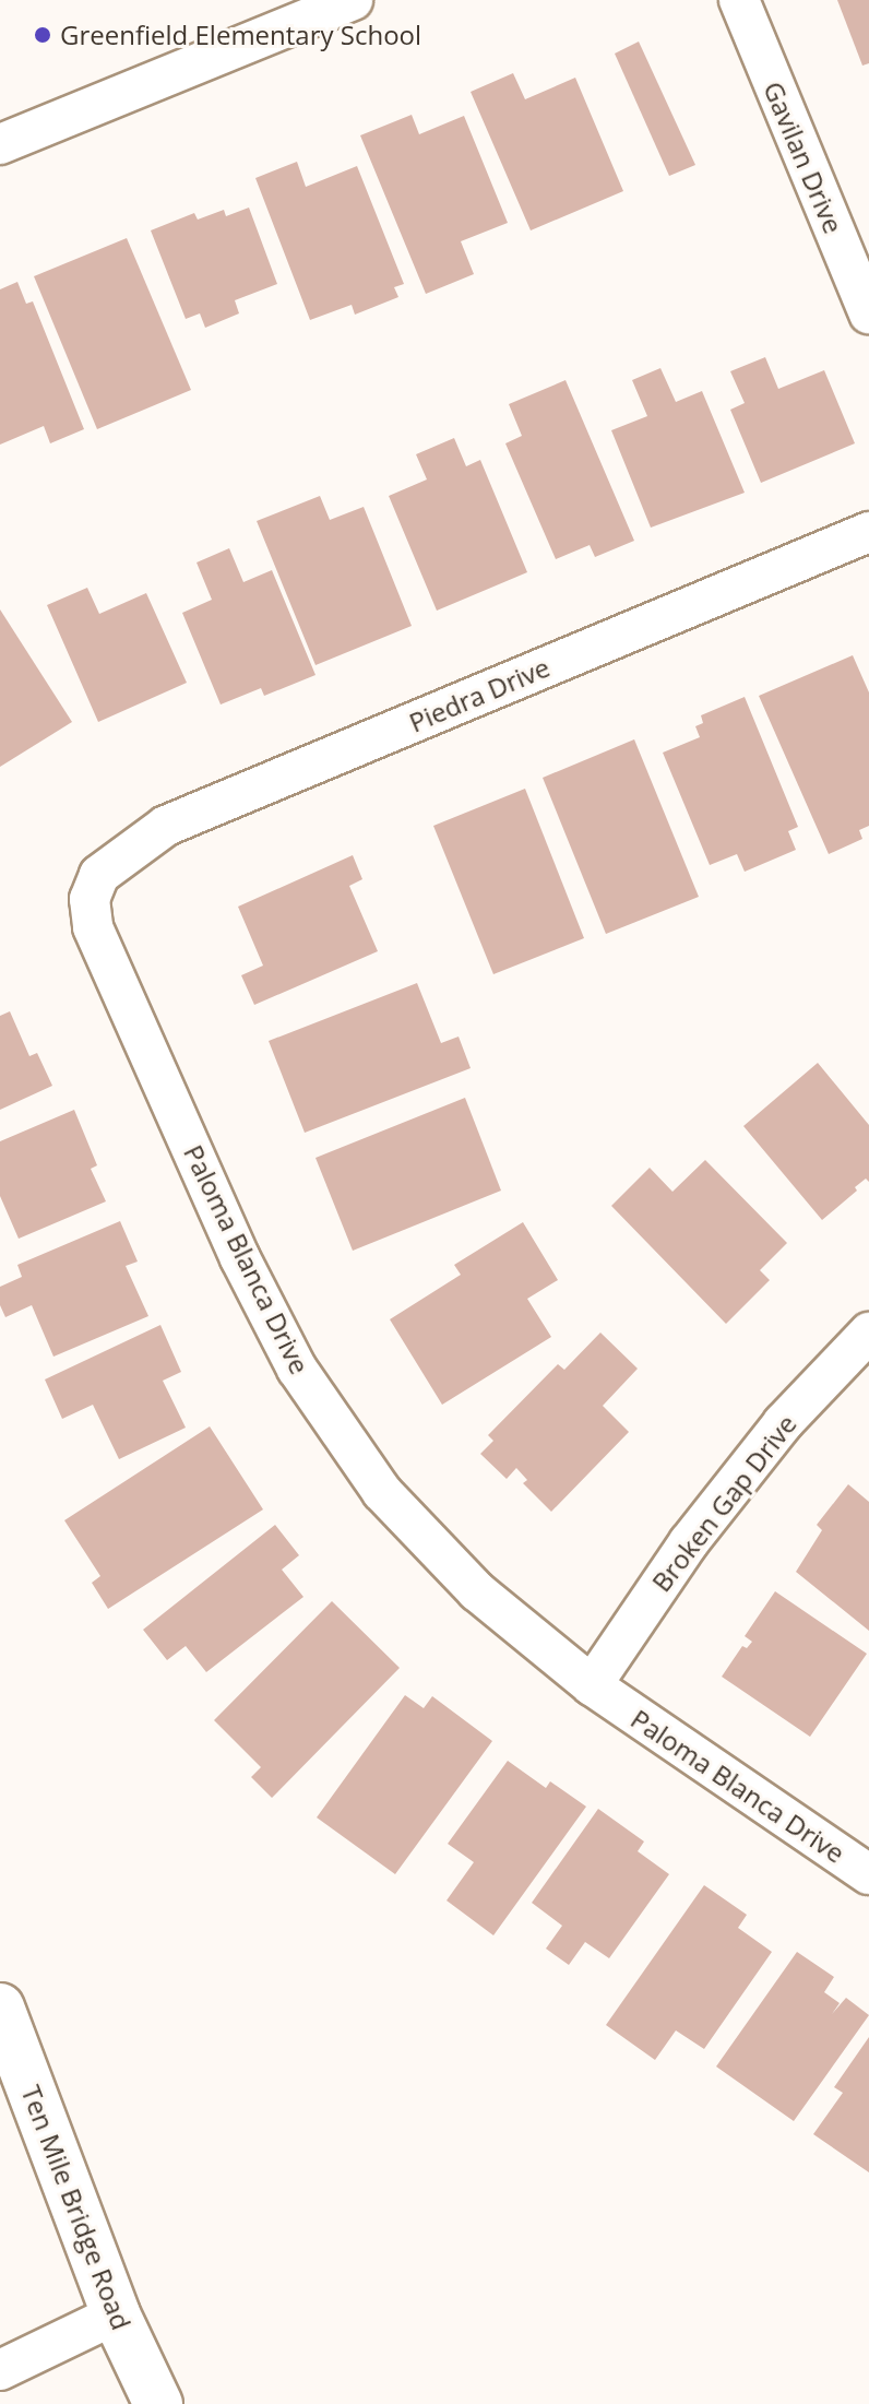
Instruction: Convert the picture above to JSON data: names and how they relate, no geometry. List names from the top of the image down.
{
  "streets": {
    "street": [
      "Gavilan Drive",
      "Piedra Drive",
      "Paloma Blanca Drive",
      "Broken Gap Drive",
      "Ten Mile Bridge Road"
    ]
  },
  "crossings": [
    ["Piedra Drive", "Paloma Blanca Drive"],
    ["Paloma Blanca Drive", "Broken Gap Drive"]
  ],
  "places": ["Greenfield Elementary School"]
}
